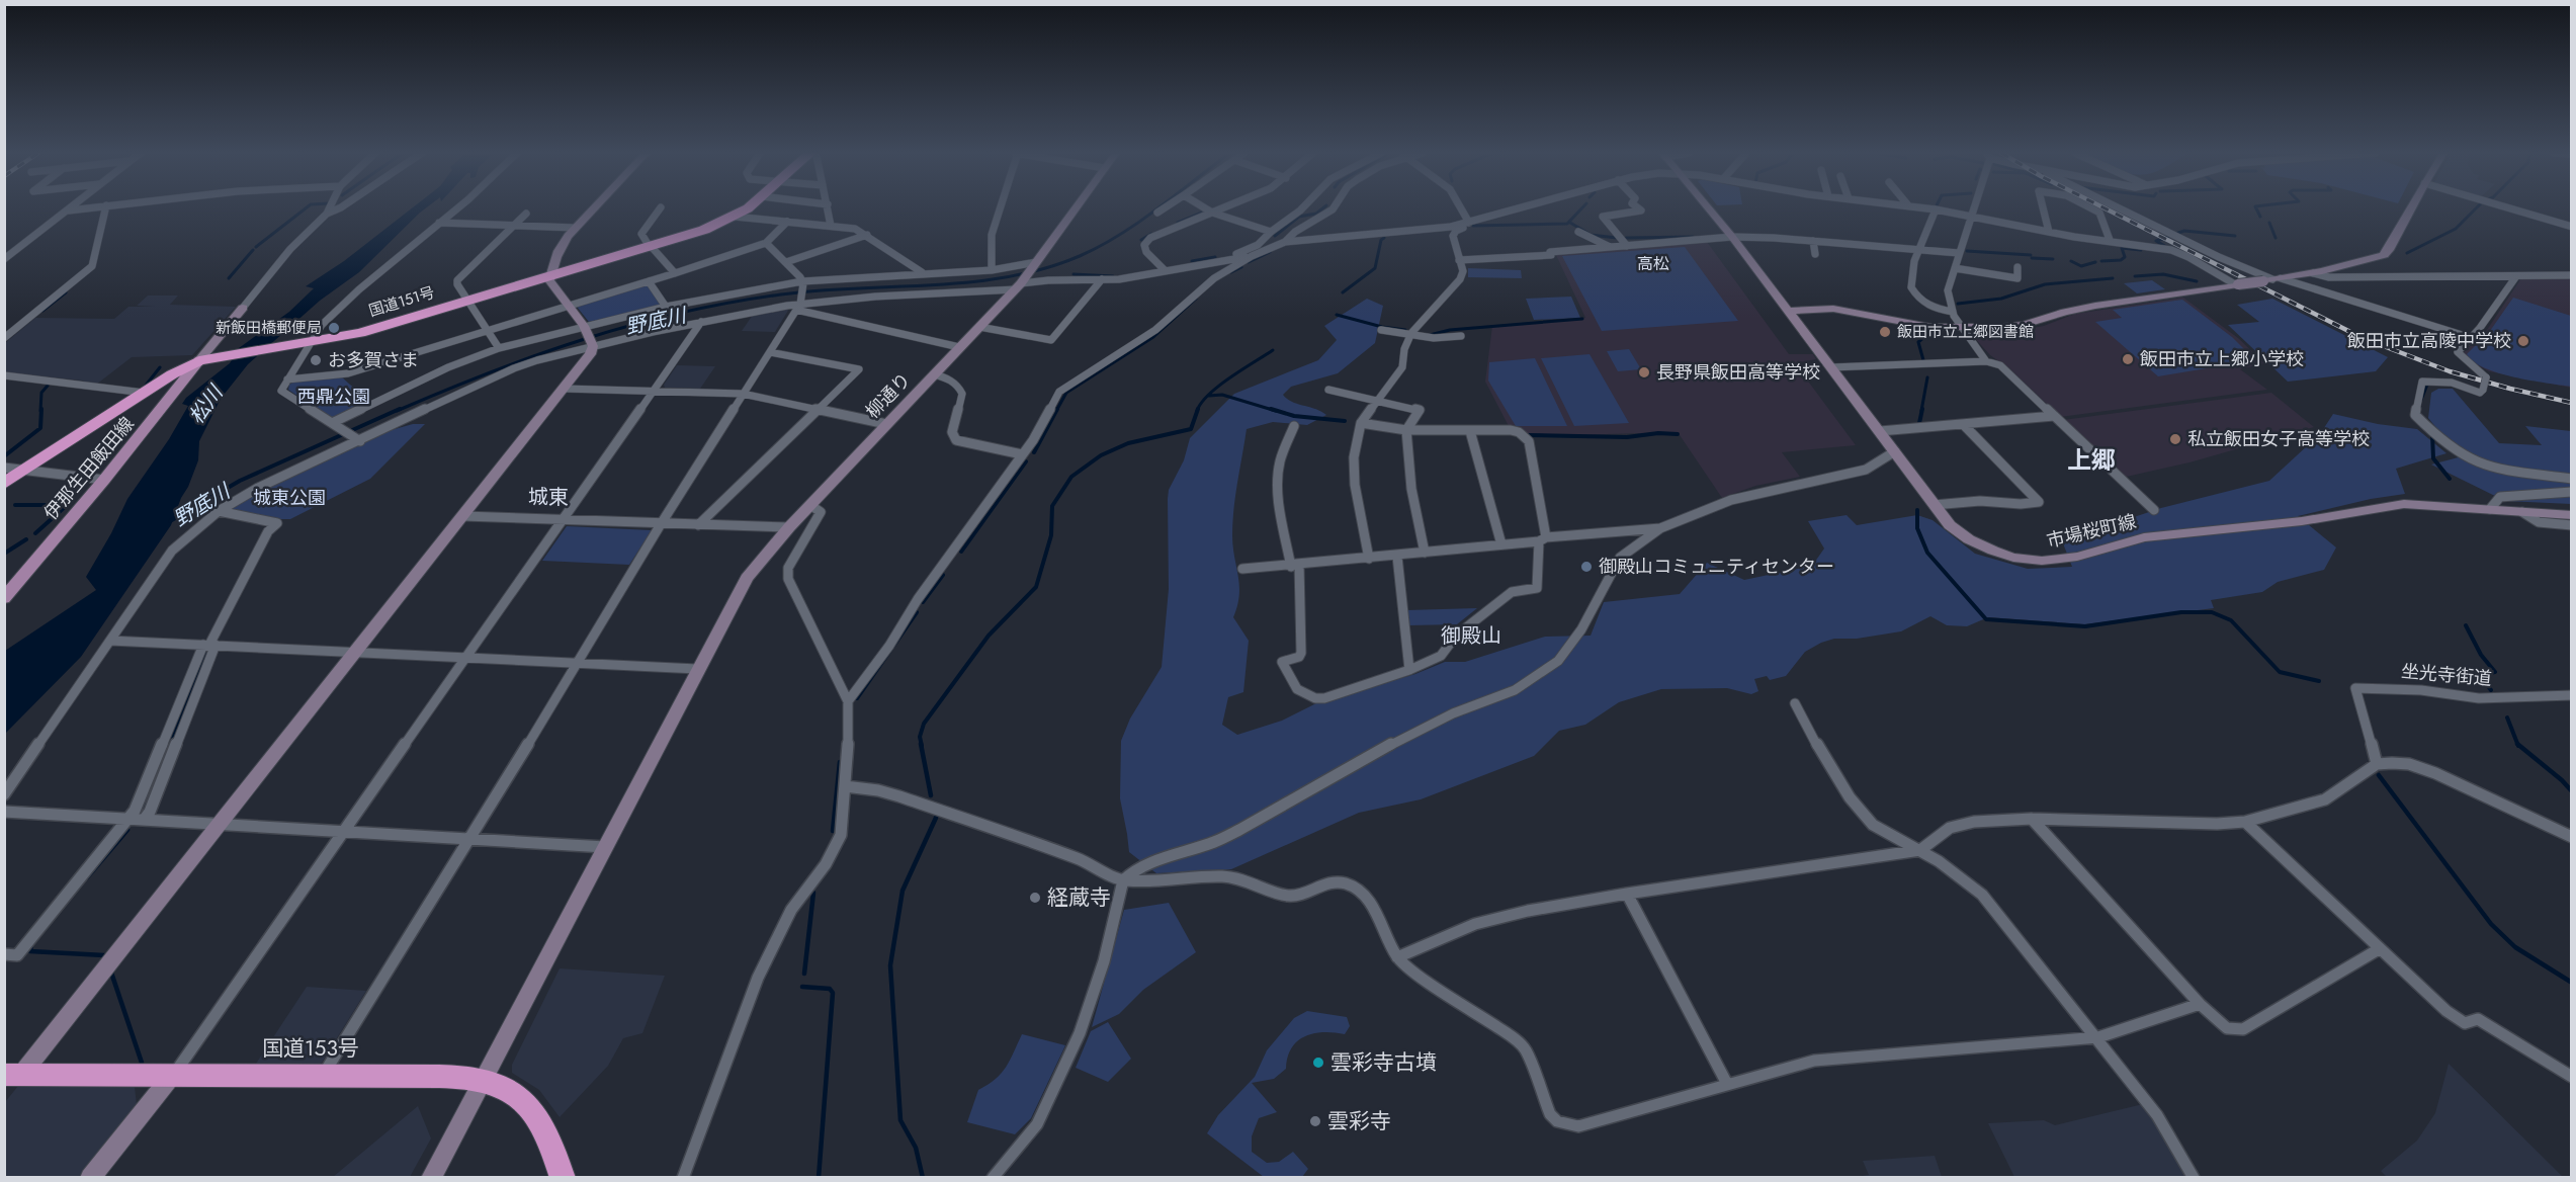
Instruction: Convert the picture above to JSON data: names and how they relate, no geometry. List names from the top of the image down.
{
  "streets": {
    "highway": ["国道151号", "国道153号"],
    "main road": ["伊那生田飯田線"],
    "street": ["柳通り", "市場桜町線", "坐光寺街道"]
  },
  "crossings": [
    ["国道151号", "伊那生田飯田線"],
    ["柳通り", "国道153号"]
  ],
  "districts": [
    "高松",
    "上郷",
    "城東",
    "御殿山"
  ],
  "water": ["野底川", "松川"],
  "parks": ["西鼎公園", "城東公園"],
  "places": [
    "新飯田橋郵便局",
    "飯田市立上郷図書館",
    "飯田市立高陵中学校",
    "飯田市立上郷小学校",
    "お多賀さま",
    "長野県飯田高等学校",
    "私立飯田女子高等学校",
    "御殿山コミュニティセンター",
    "経蔵寺",
    "雲彩寺古墳",
    "雲彩寺"
  ]
}
